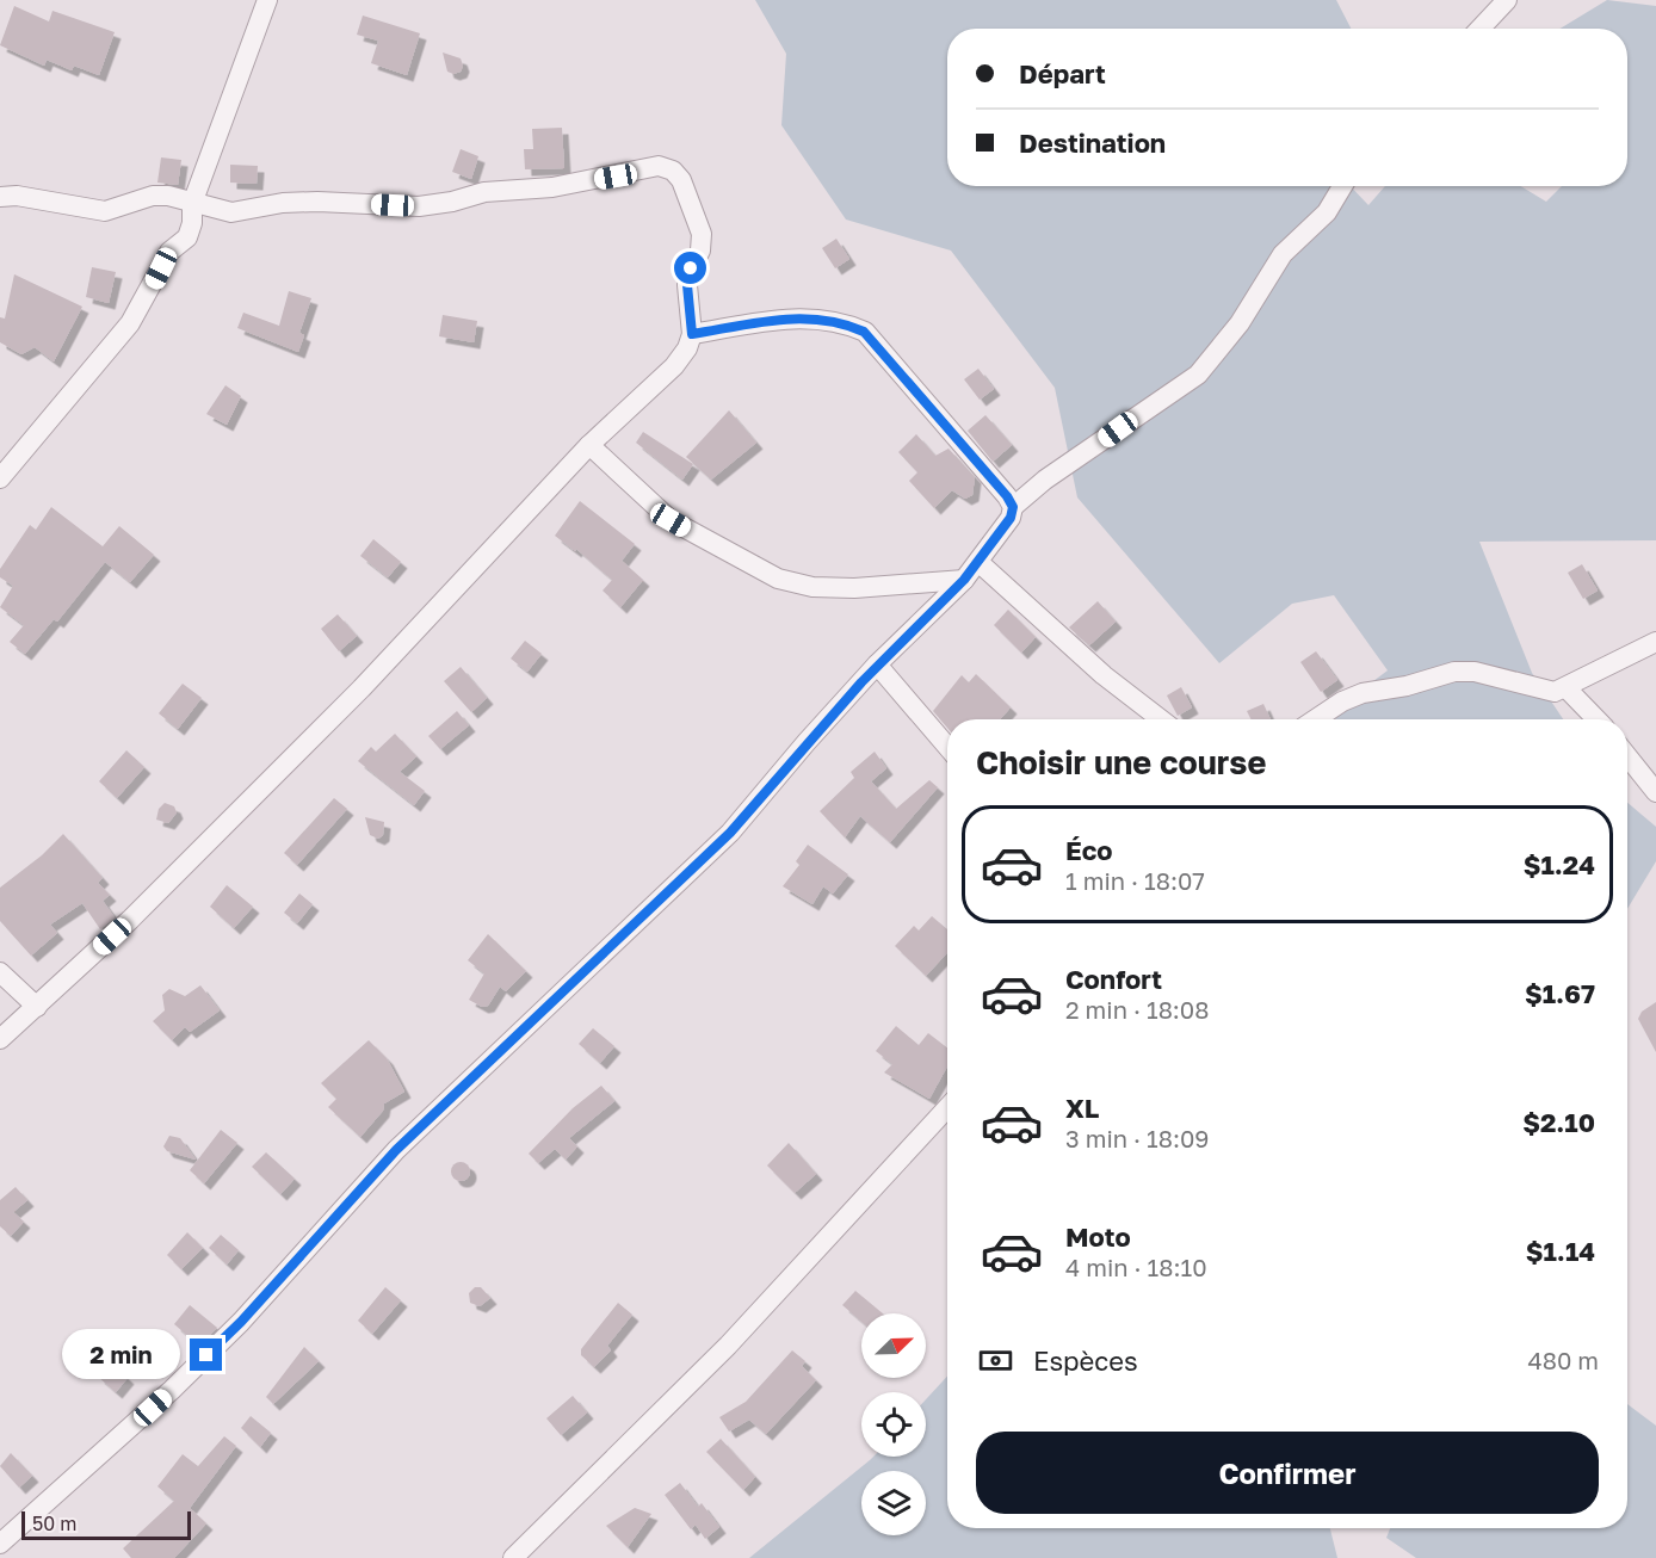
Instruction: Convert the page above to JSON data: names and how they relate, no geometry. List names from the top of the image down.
{
  "scale_bar": "50 m",
  "north": "top right",
  "page": {
    "banner": ["Départ", "Destination"],
    "heading": "Choisir une course",
    "list": [
      {
        "name": "Éco",
        "note": "1 min · 18:07",
        "value": "$1.24"
      },
      {
        "name": "Confort",
        "note": "2 min · 18:08",
        "value": "$1.67"
      },
      {
        "name": "XL",
        "note": "3 min · 18:09",
        "value": "$2.10"
      },
      {
        "name": "Moto",
        "note": "4 min · 18:10",
        "value": "$1.14"
      }
    ],
    "pay": ["Espèces", "480 m"],
    "bubble": "2 min",
    "buttons": "Confirmer",
    "scale": "50 m"
  }
}
